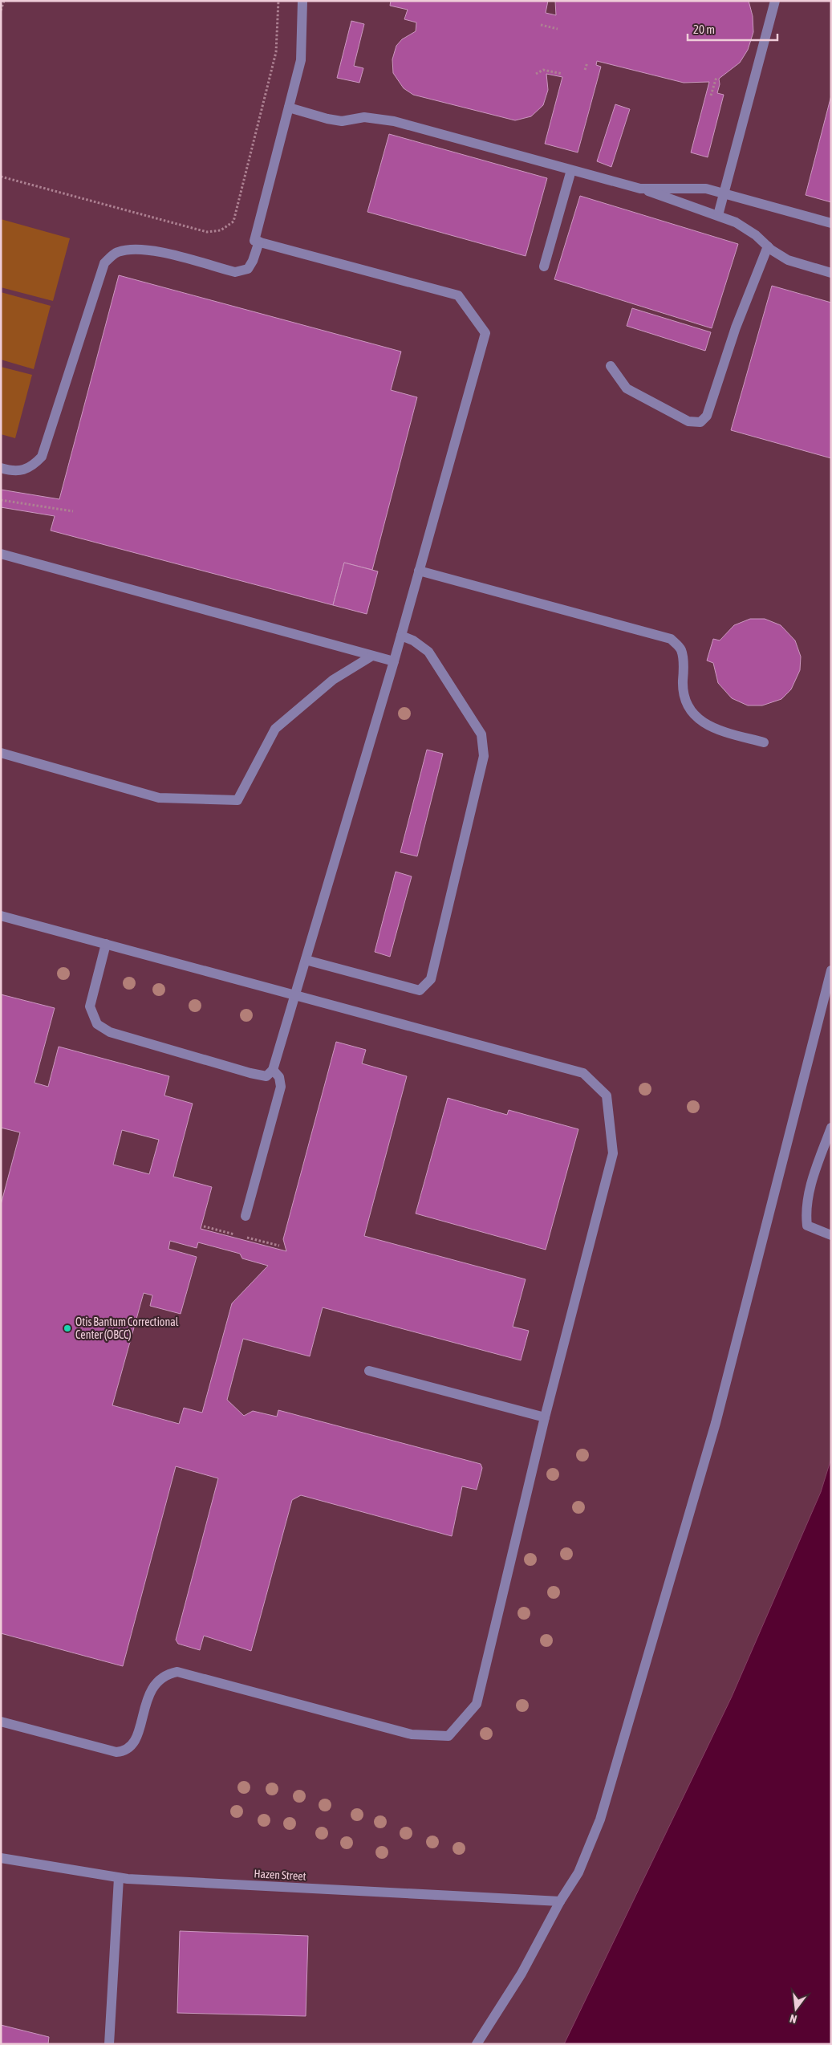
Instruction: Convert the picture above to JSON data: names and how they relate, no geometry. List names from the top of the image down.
{
  "streets": {
    "street": ["Hazen Street"]
  },
  "places": ["Otis Bantum Correctional Center (OBCC)"],
  "scale_bar": "20 m",
  "north": "bottom"
}
